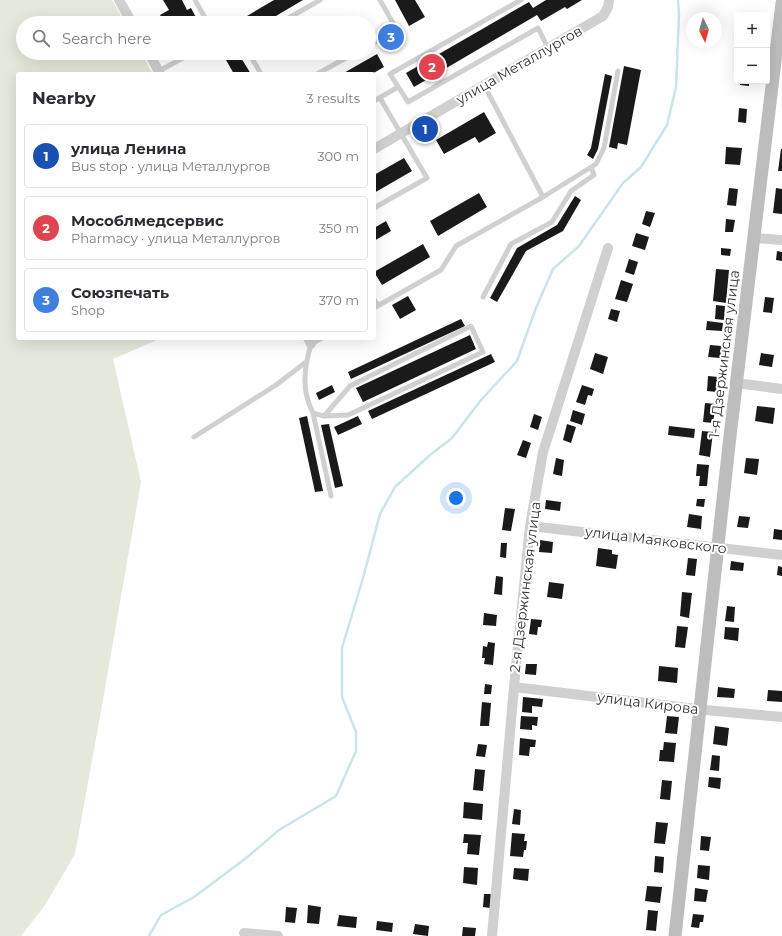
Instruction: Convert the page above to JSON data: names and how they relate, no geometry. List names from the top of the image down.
{
  "streets": {
    "street": [
      "улица Металлургов",
      "1-я Дзержинская улица",
      "улица Маяковского",
      "2-я Дзержинская улица",
      "улица Кирова"
    ]
  },
  "crossings": [
    ["1-я Дзержинская улица", "улица Маяковского"],
    ["1-я Дзержинская улица", "улица Кирова"],
    ["улица Маяковского", "2-я Дзержинская улица"],
    ["2-я Дзержинская улица", "улица Кирова"]
  ],
  "north": "bottom",
  "page": {
    "map_buttons": ["+", "−"],
    "search": "Search here",
    "pins": ["3", "2", "1"],
    "heading": ["Nearby", "3 results"],
    "list": [
      {
        "mark": "1",
        "name": "улица Ленина",
        "note": "Bus stop · улица Металлургов",
        "value": "300 m"
      },
      {
        "mark": "2",
        "name": "Мособлмедсервис",
        "note": "Pharmacy · улица Металлургов",
        "value": "350 m"
      },
      {
        "mark": "3",
        "name": "Союзпечать",
        "note": "Shop",
        "value": "370 m"
      }
    ]
  }
}
